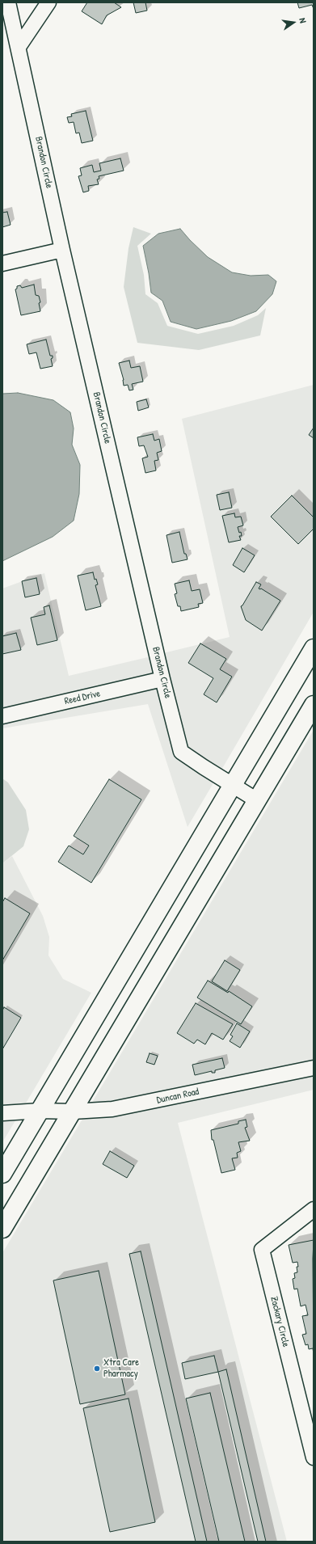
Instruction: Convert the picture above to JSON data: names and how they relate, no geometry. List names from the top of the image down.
{
  "streets": {
    "street": [
      "Brandon Circle",
      "Reed Drive",
      "Duncan Road",
      "Zackary Circle"
    ]
  },
  "crossings": [
    ["Brandon Circle", "Reed Drive"]
  ],
  "places": ["Xtra Care Pharmacy"],
  "north": "right"
}
